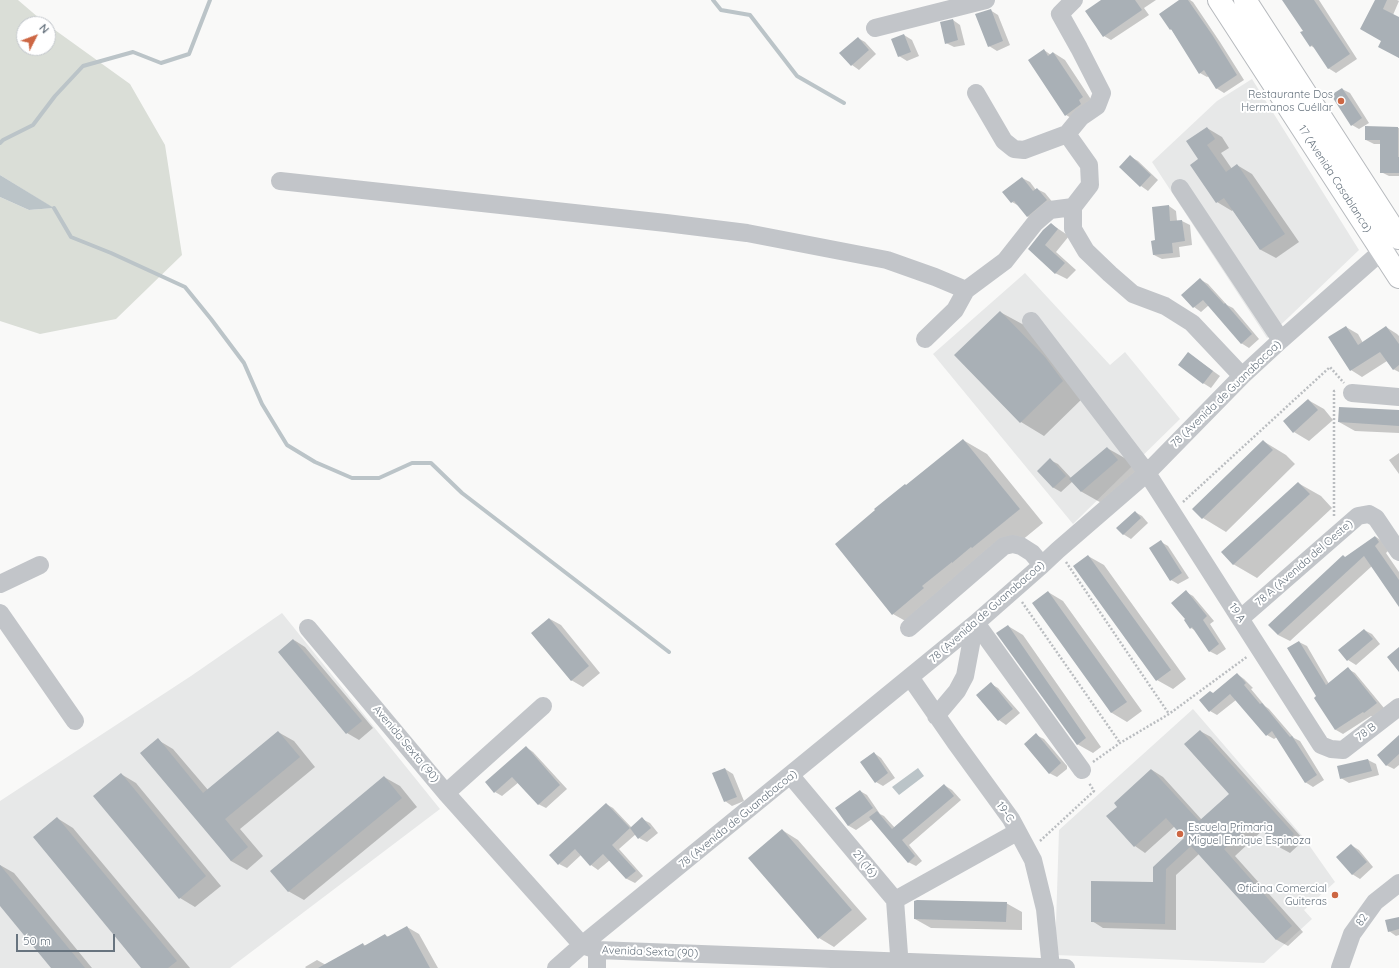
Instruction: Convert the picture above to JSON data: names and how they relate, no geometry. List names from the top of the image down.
{
  "streets": {
    "main road": ["17 (Avenida Casablanca)"],
    "street": [
      "78 (Avenida de Guanabacoa)",
      "78 A (Avenida del Oeste)",
      "19 A",
      "78 B",
      "Avenida Sexta (90)",
      "19-C",
      "21 (16)",
      "82"
    ]
  },
  "crossings": [
    ["17 (Avenida Casablanca)", "78 (Avenida de Guanabacoa)"],
    ["78 (Avenida de Guanabacoa)", "19 A"],
    ["78 (Avenida de Guanabacoa)", "Avenida Sexta (90)"],
    ["78 (Avenida de Guanabacoa)", "19-C"],
    ["78 (Avenida de Guanabacoa)", "21 (16)"],
    ["78 A (Avenida del Oeste)", "19 A"],
    ["19 A", "78 B"],
    ["Avenida Sexta (90)", "19-C"]
  ],
  "places": ["Restaurante Dos Hermanos Cuéllar", "Escuela Primaria Miguel Enrique Espinoza", "Oficina Comercial Guiteras"],
  "scale_bar": "50 m",
  "north": "top right"
}
